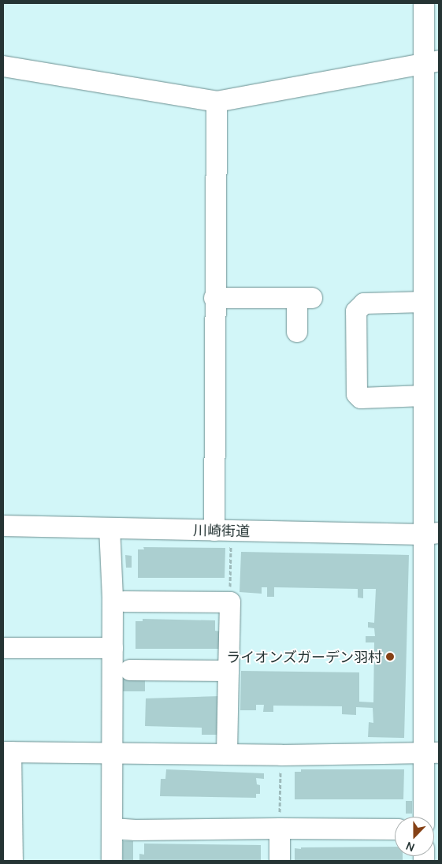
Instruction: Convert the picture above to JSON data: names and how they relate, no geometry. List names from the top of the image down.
{
  "streets": {
    "street": ["川崎街道"]
  },
  "places": ["ライオンズガーデン羽村"],
  "north": "bottom"
}
